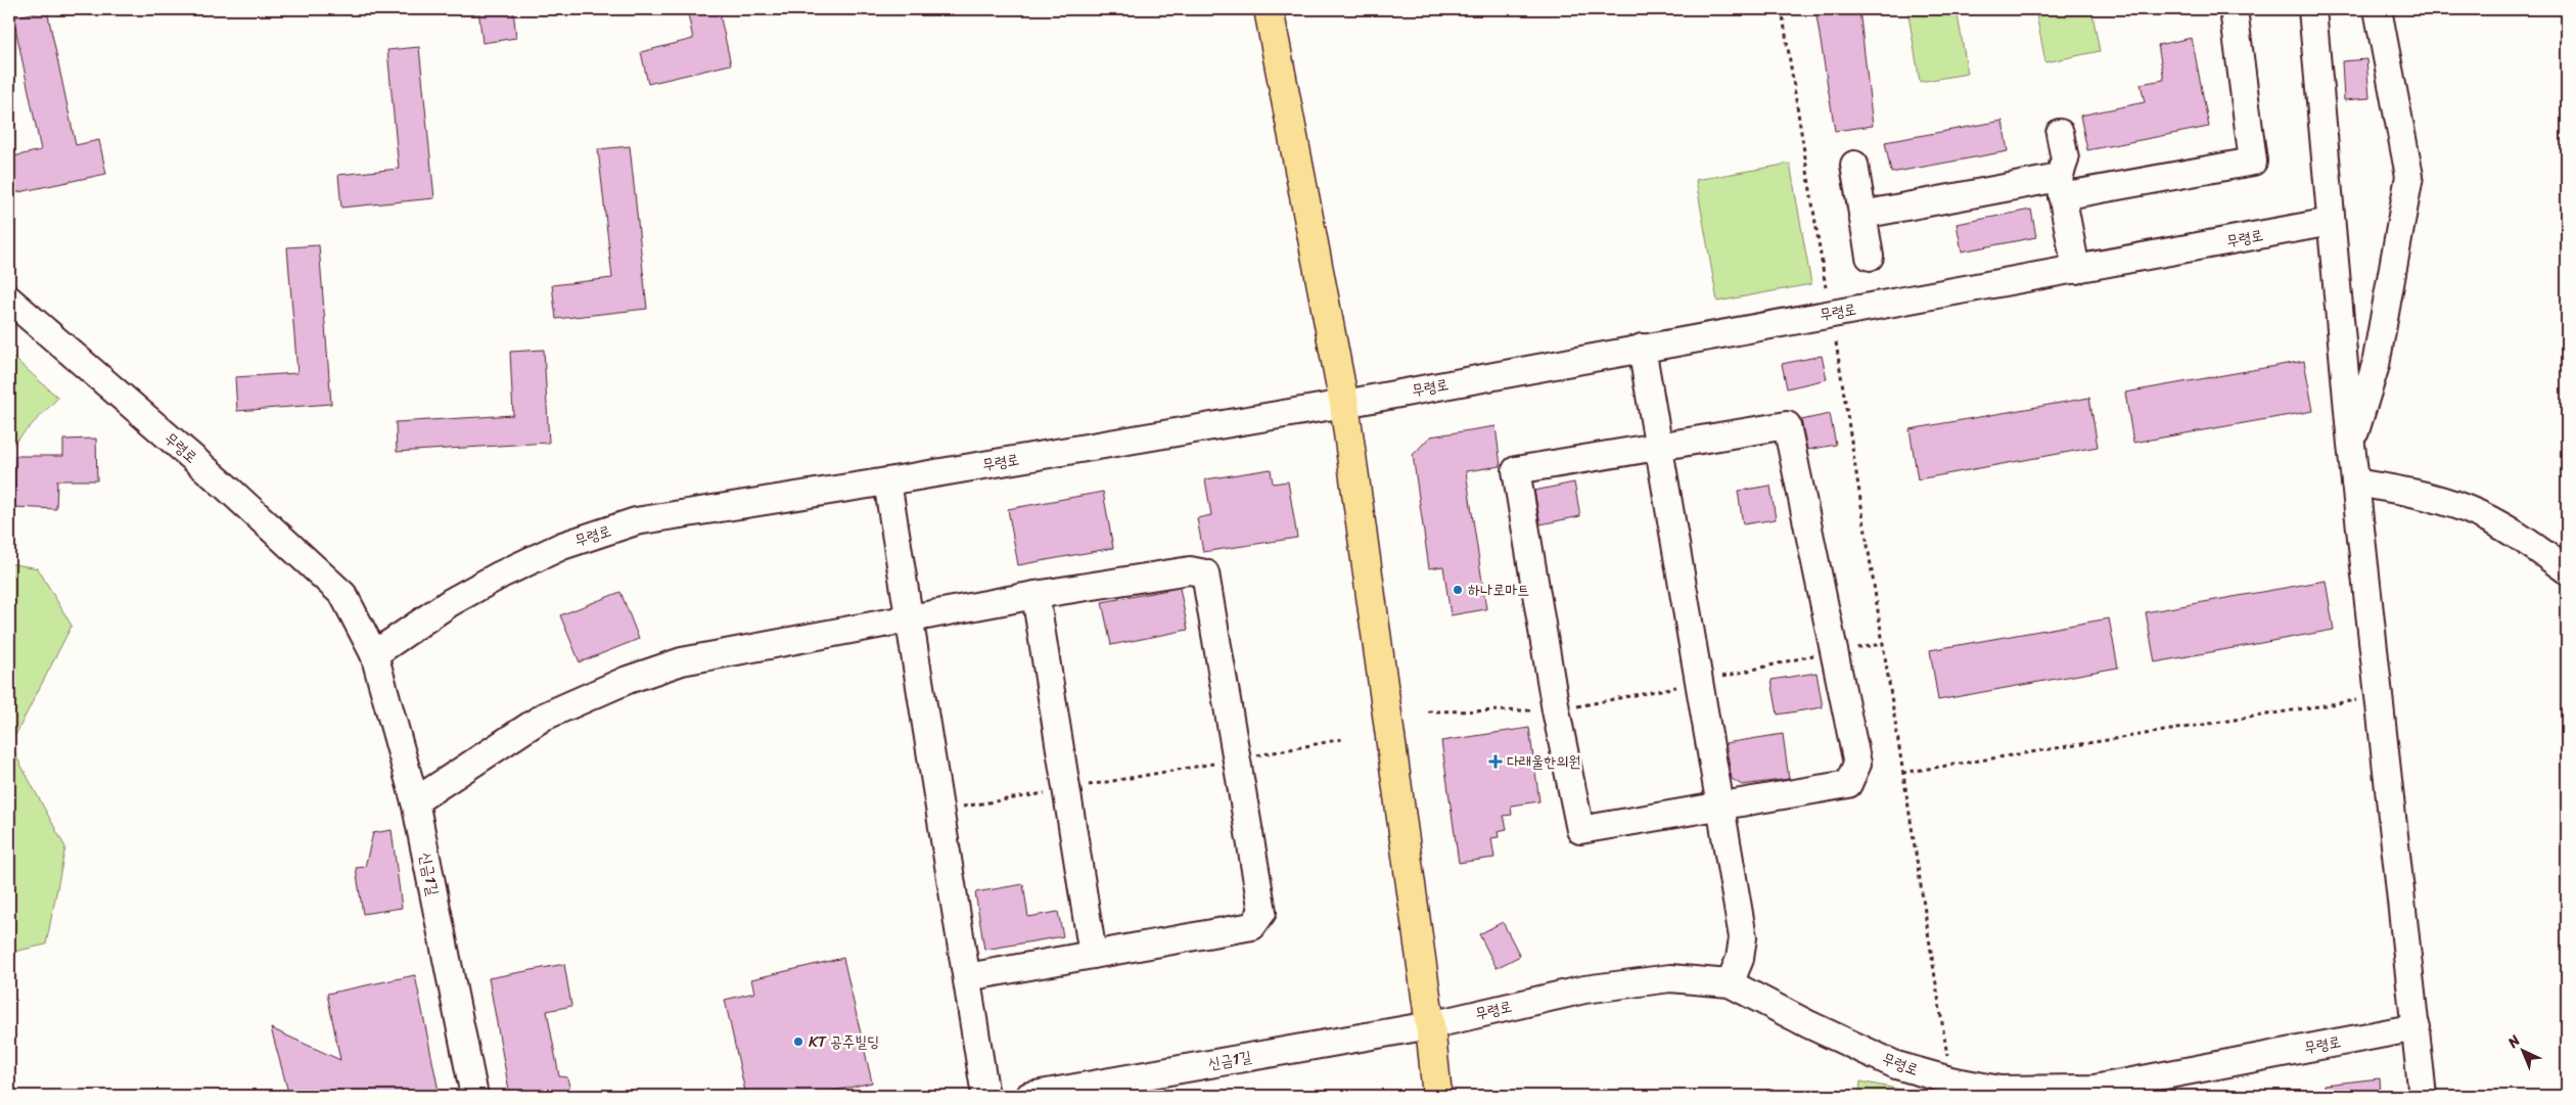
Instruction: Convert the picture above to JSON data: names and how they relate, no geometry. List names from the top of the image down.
{
  "streets": {
    "street": ["무령로", "신금1길"]
  },
  "crossings": [
    ["무령로", "신금1길"]
  ],
  "places": {
    "other": ["하나로마트", "KT 공주빌딩"],
    "health": ["다래울한의원"]
  },
  "north": "top left"
}
